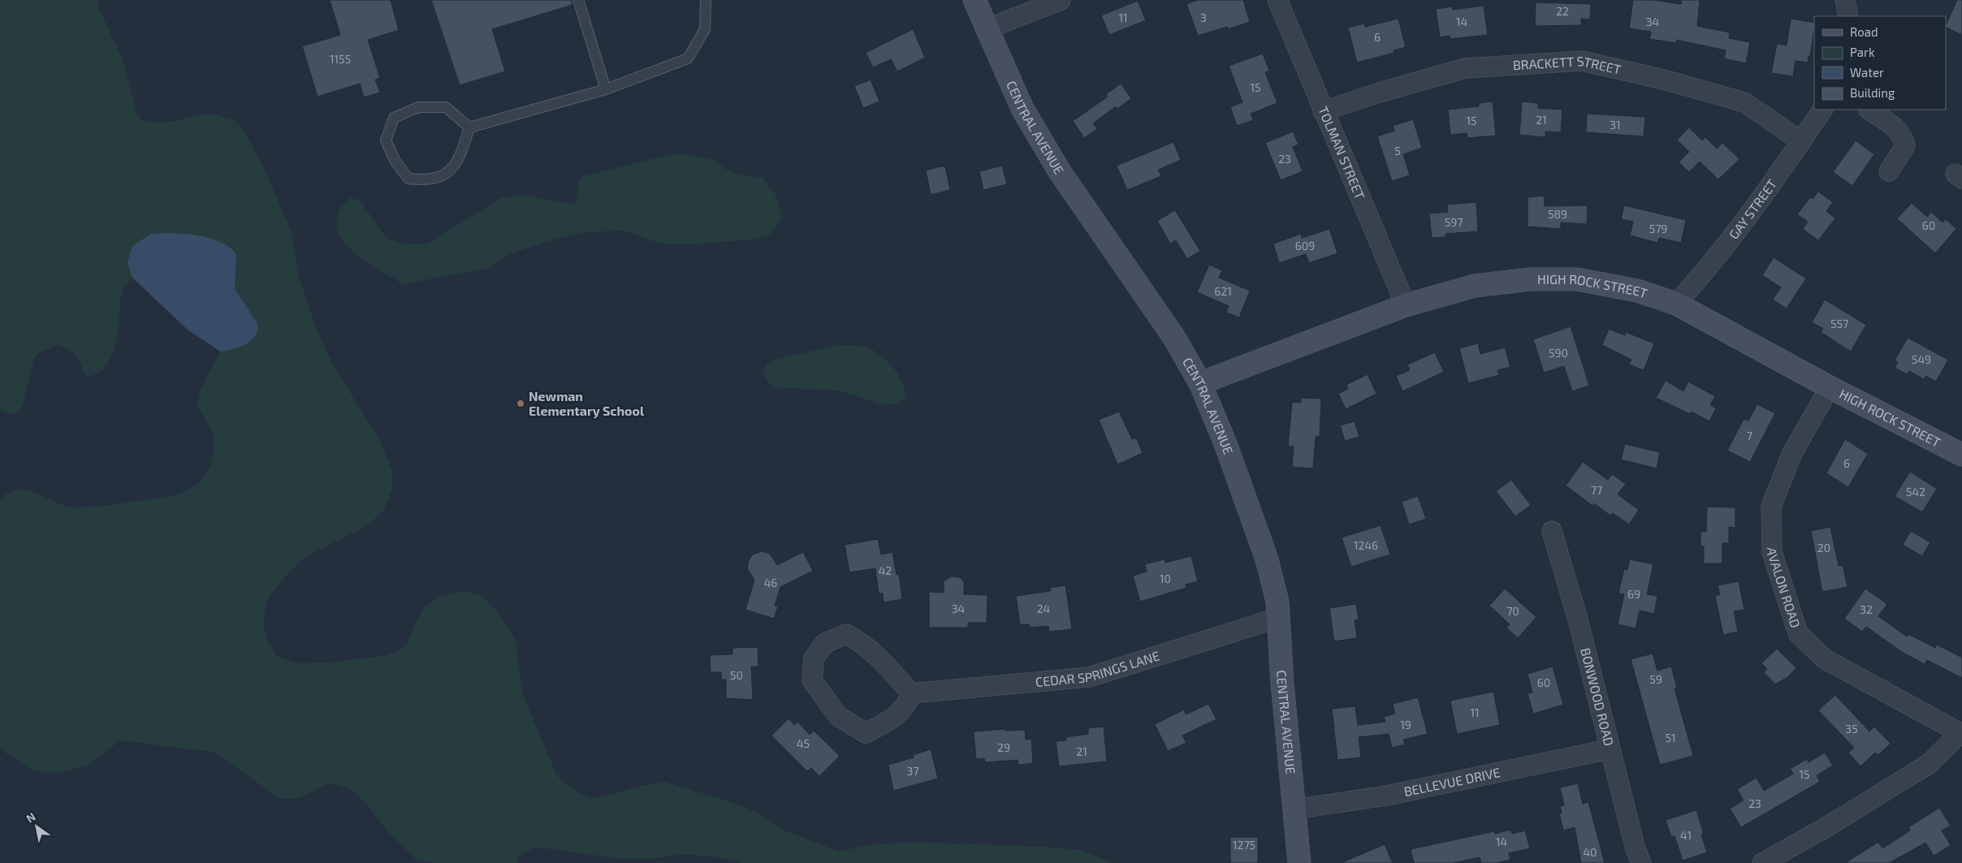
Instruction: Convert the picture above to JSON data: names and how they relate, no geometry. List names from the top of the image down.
{
  "streets": {
    "main road": ["CENTRAL AVENUE", "HIGH ROCK STREET"],
    "street": [
      "BRACKETT STREET",
      "TOLMAN STREET",
      "GAY STREET",
      "AVALON ROAD",
      "CEDAR SPRINGS LANE",
      "BONWOOD ROAD",
      "BELLEVUE DRIVE"
    ]
  },
  "crossings": [
    ["BRACKETT STREET", "TOLMAN STREET"],
    ["BRACKETT STREET", "GAY STREET"],
    ["CENTRAL AVENUE", "HIGH ROCK STREET"],
    ["CENTRAL AVENUE", "CEDAR SPRINGS LANE"],
    ["CENTRAL AVENUE", "BELLEVUE DRIVE"],
    ["TOLMAN STREET", "HIGH ROCK STREET"],
    ["GAY STREET", "HIGH ROCK STREET"],
    ["HIGH ROCK STREET", "AVALON ROAD"],
    ["BONWOOD ROAD", "BELLEVUE DRIVE"]
  ],
  "places": ["Newman Elementary School"],
  "house_numbers": [
    "22",
    "11",
    "3",
    "14",
    "34",
    "6",
    "1155",
    "15",
    "21",
    "15",
    "31",
    "5",
    "23",
    "589",
    "597",
    "60",
    "579",
    "609",
    "621",
    "557",
    "590",
    "549",
    "7",
    "6",
    "77",
    "542",
    "1246",
    "20",
    "42",
    "10",
    "46",
    "69",
    "34",
    "24",
    "32",
    "70",
    "50",
    "59",
    "60",
    "11",
    "19",
    "35",
    "51",
    "45",
    "29",
    "21",
    "37",
    "15",
    "23",
    "41",
    "14",
    "1275",
    "40"
  ],
  "legend": [
    "Road",
    "Park",
    "Water",
    "Building"
  ],
  "north": "top left"
}
